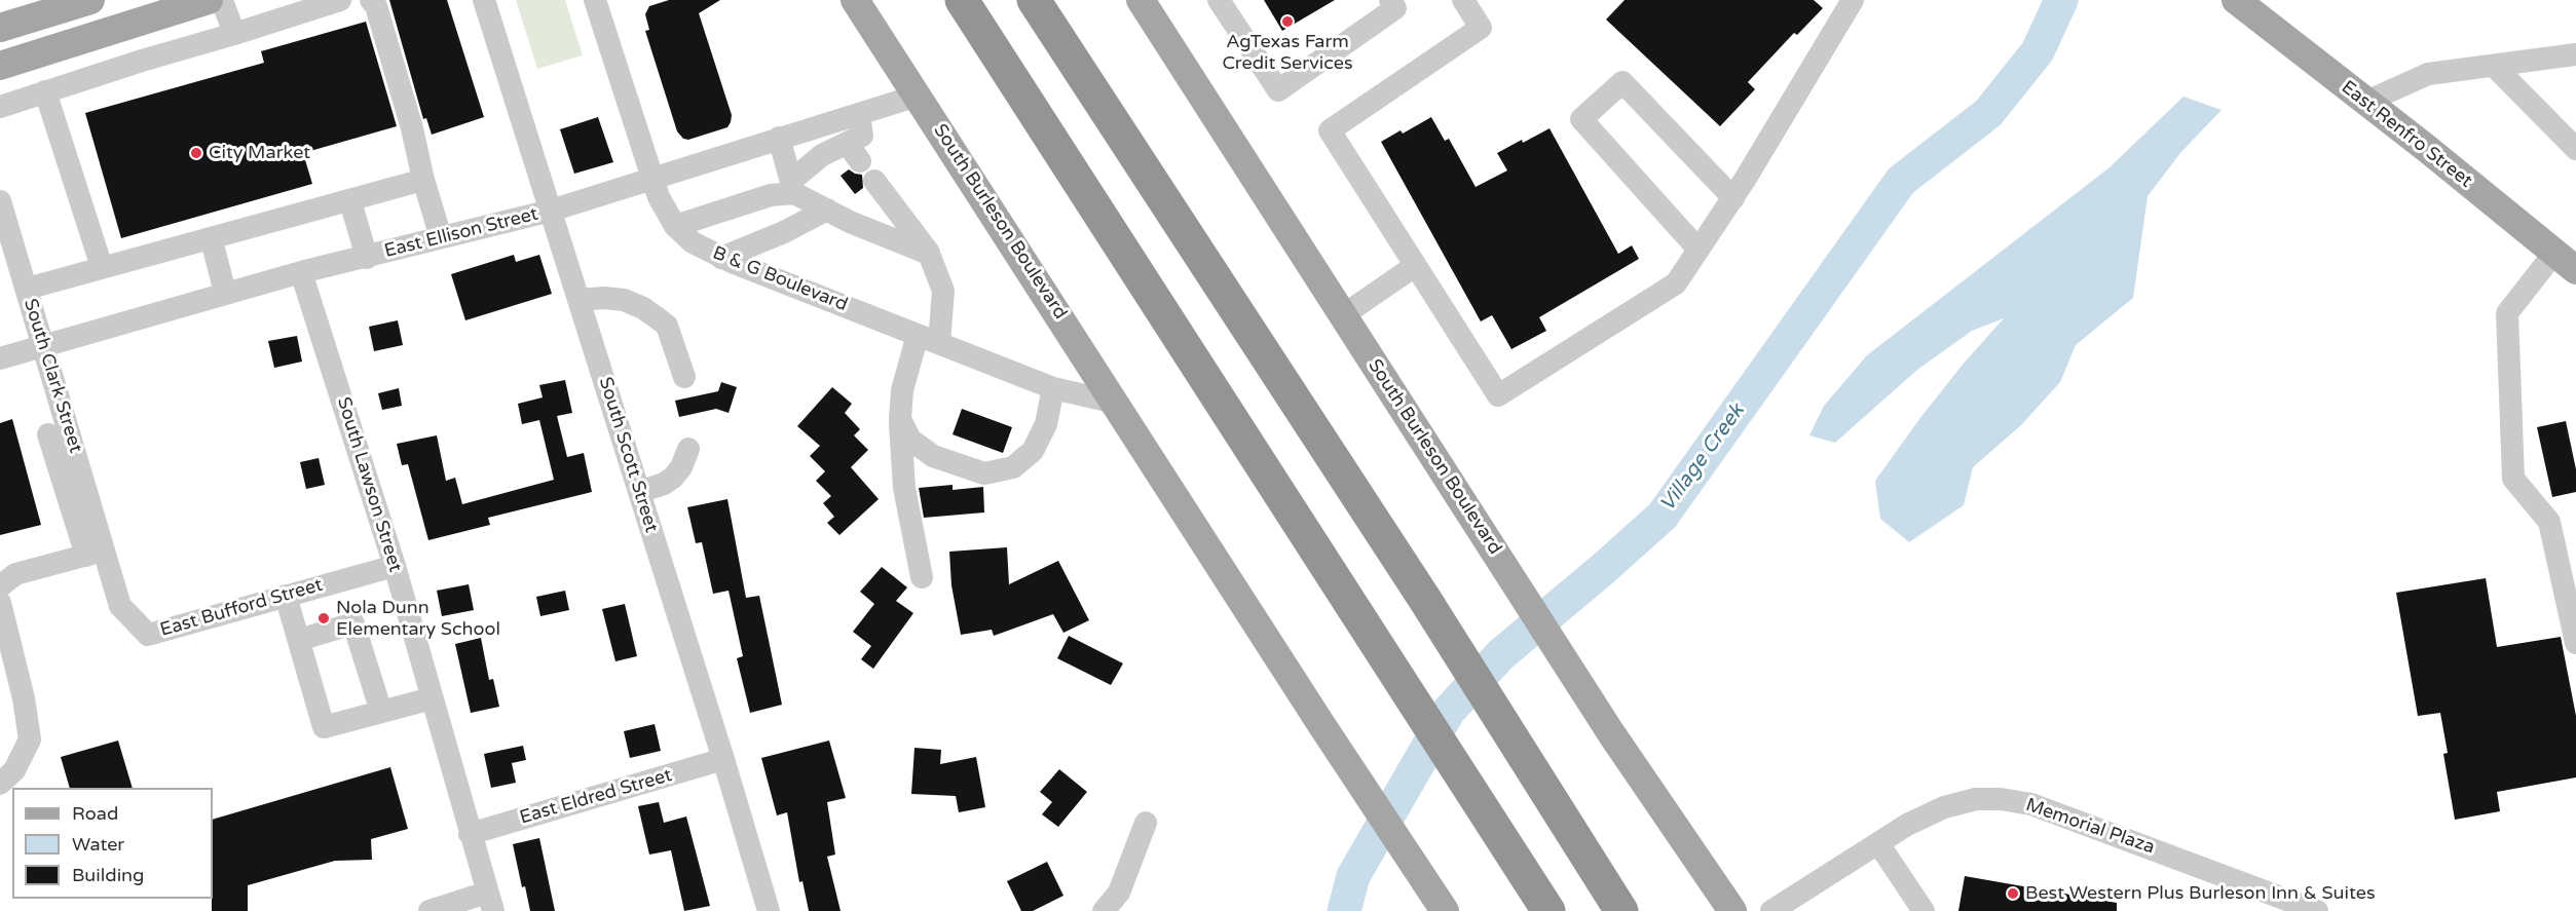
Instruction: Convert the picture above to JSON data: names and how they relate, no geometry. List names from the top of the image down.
{
  "streets": {
    "main road": ["East Renfro Street", "South Burleson Boulevard"],
    "street": [
      "East Ellison Street",
      "B & G Boulevard",
      "South Clark Street",
      "South Scott Street",
      "South Lawson Street",
      "East Bufford Street",
      "East Eldred Street",
      "Memorial Plaza"
    ]
  },
  "crossings": [
    ["South Burleson Boulevard", "East Ellison Street"],
    ["South Burleson Boulevard", "B & G Boulevard"],
    ["East Ellison Street", "B & G Boulevard"],
    ["East Ellison Street", "South Clark Street"],
    ["East Ellison Street", "South Scott Street"],
    ["East Ellison Street", "South Lawson Street"],
    ["South Clark Street", "East Bufford Street"],
    ["South Scott Street", "East Eldred Street"],
    ["South Lawson Street", "East Bufford Street"],
    ["South Lawson Street", "East Eldred Street"]
  ],
  "water": ["Village Creek"],
  "places": [
    "AgTexas Farm Credit Services",
    "City Market",
    "Nola Dunn Elementary School",
    "Best Western Plus Burleson Inn & Suites"
  ],
  "legend": ["Road", "Water", "Building"]
}
